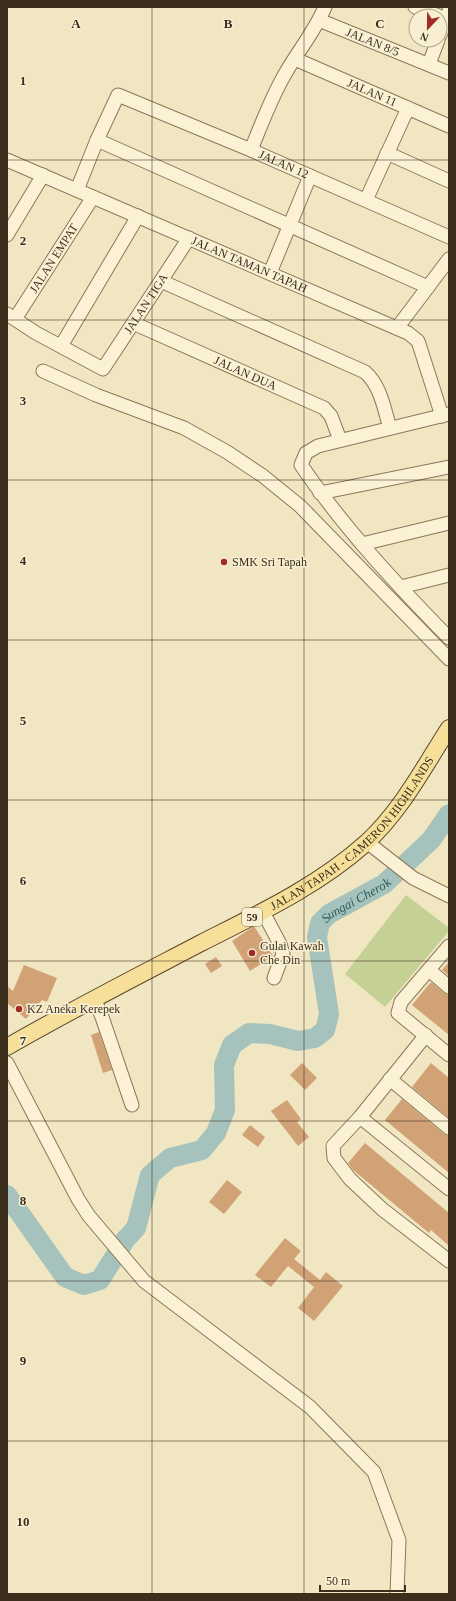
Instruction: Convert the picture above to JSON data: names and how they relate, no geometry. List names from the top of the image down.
{
  "streets": {
    "main road": ["JALAN TAPAH - CAMERON HIGHLANDS", "59"],
    "street": [
      "JALAN 8/5",
      "JALAN 11",
      "JALAN 12",
      "JALAN EMPAT",
      "JALAN TAMAN TAPAH",
      "JALAN TIGA",
      "JALAN DUA"
    ]
  },
  "crossings": [
    ["JALAN EMPAT", "JALAN TAMAN TAPAH"],
    ["JALAN TAMAN TAPAH", "JALAN TIGA"],
    ["JALAN TAMAN TAPAH", "JALAN DUA"],
    ["JALAN TIGA", "JALAN DUA"]
  ],
  "water": ["Sungai Cherok"],
  "places": ["SMK Sri Tapah", "Gulai Kawah Che Din", "KZ Aneka Kerepek"],
  "scale_bar": "50 m",
  "north": "bottom",
  "grid": {
    "columns": ["A", "B", "C"],
    "rows": [
      "1",
      "2",
      "3",
      "4",
      "5",
      "6",
      "7",
      "8",
      "9",
      "10"
    ]
  }
}
